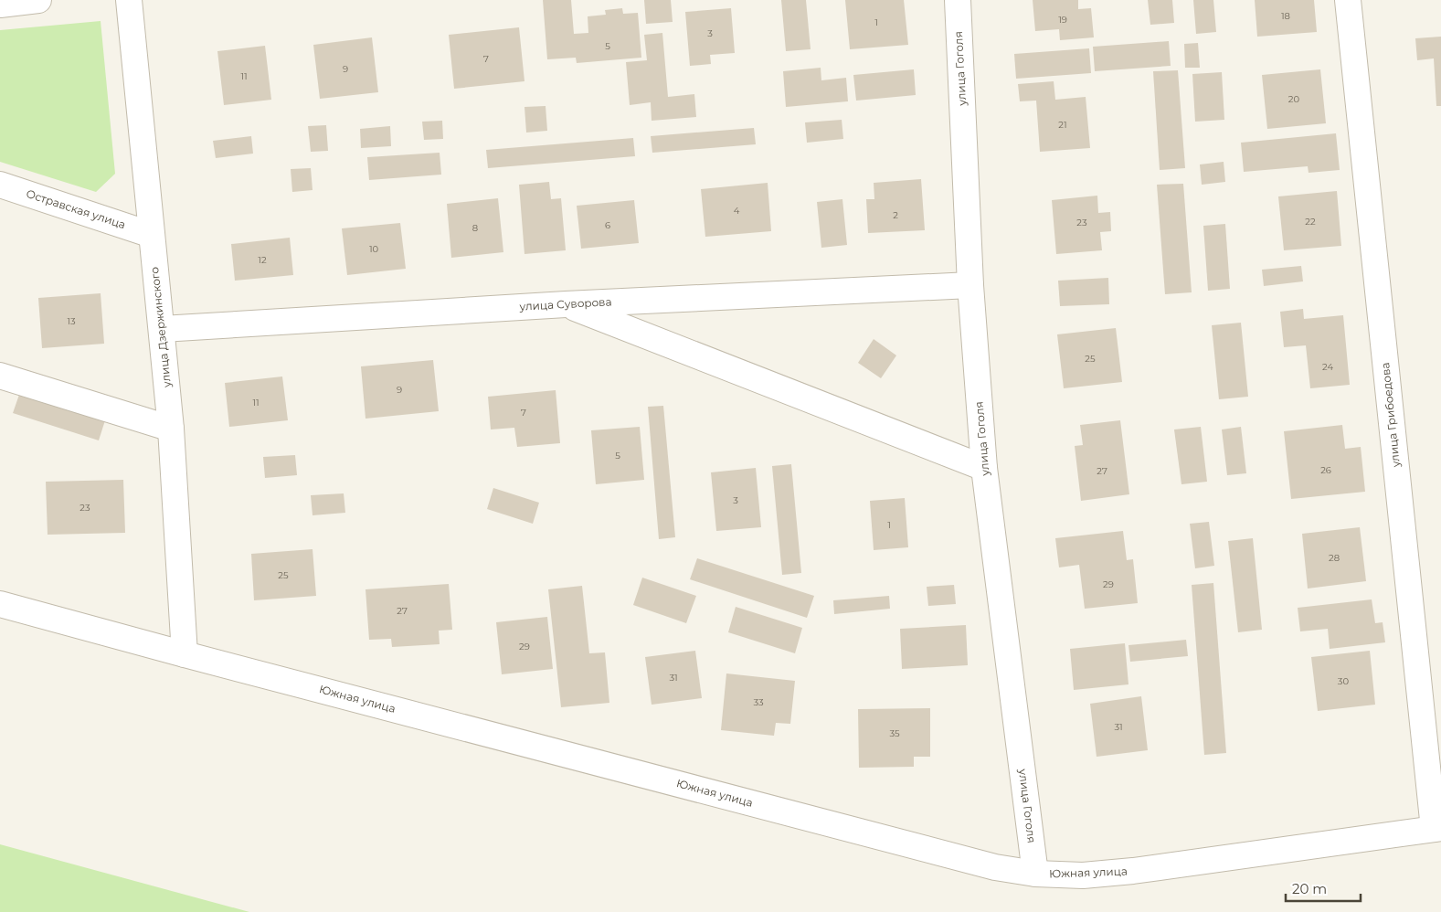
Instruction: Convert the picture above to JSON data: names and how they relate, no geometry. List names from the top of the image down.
{
  "streets": {
    "street": [
      "улица Гоголя",
      "Остравская улица",
      "улица Суворова",
      "улица Дзержинского",
      "улица Грибоедова",
      "Южная улица"
    ]
  },
  "crossings": [
    ["улица Гоголя", "улица Суворова"],
    ["улица Гоголя", "Южная улица"],
    ["Остравская улица", "улица Дзержинского"],
    ["улица Суворова", "улица Дзержинского"],
    ["улица Дзержинского", "Южная улица"],
    ["улица Грибоедова", "Южная улица"]
  ],
  "house_numbers": [
    "18",
    "19",
    "1",
    "3",
    "5",
    "7",
    "9",
    "11",
    "20",
    "21",
    "4",
    "2",
    "22",
    "23",
    "6",
    "8",
    "10",
    "12",
    "13",
    "25",
    "24",
    "9",
    "11",
    "7",
    "5",
    "26",
    "27",
    "3",
    "23",
    "1",
    "28",
    "25",
    "29",
    "27",
    "29",
    "31",
    "30",
    "33",
    "31",
    "35"
  ],
  "scale_bar": "20 m"
}
